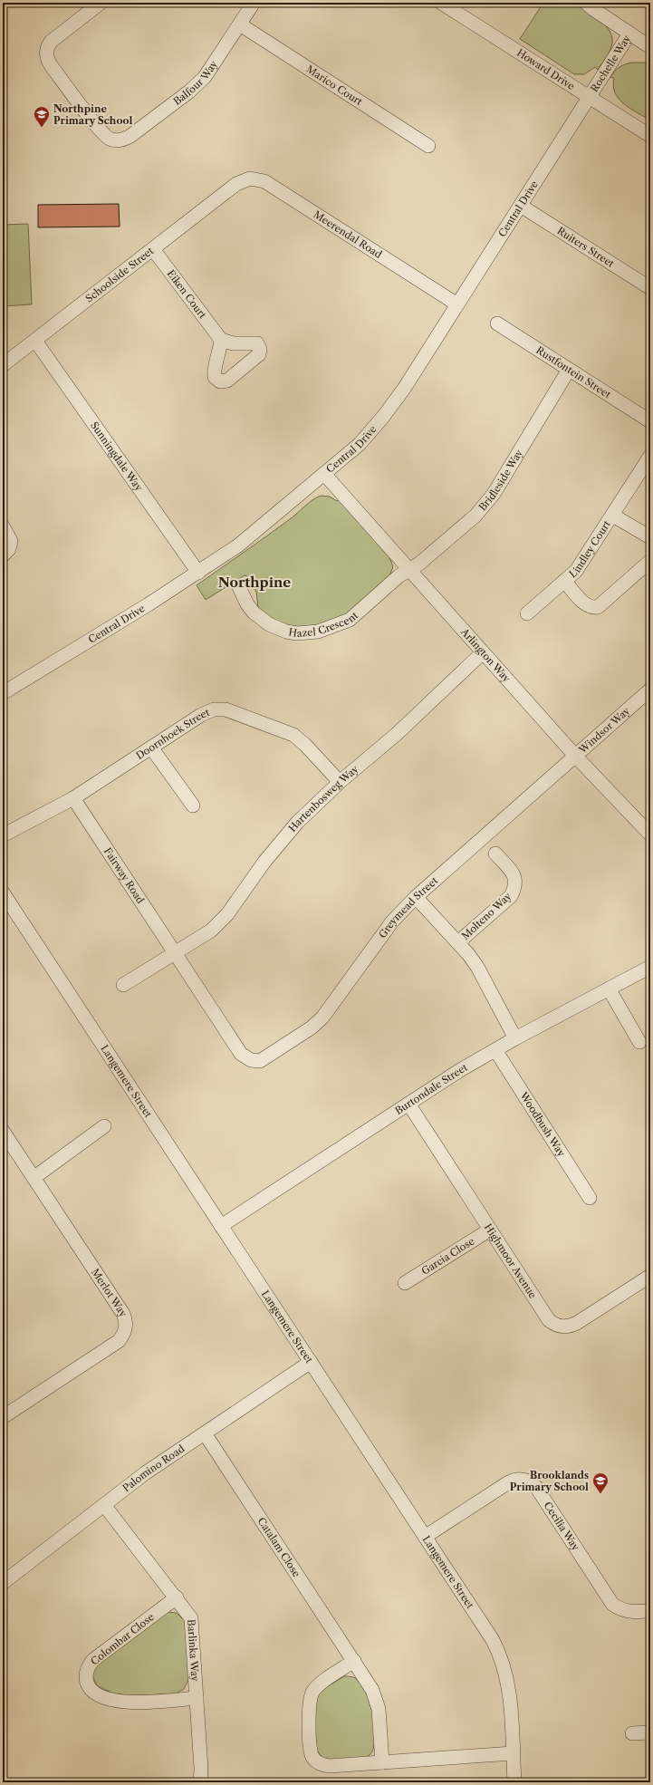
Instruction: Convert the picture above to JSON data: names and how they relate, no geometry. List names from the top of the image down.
{
  "streets": {
    "street": [
      "Rochelle Way",
      "Howard Drive",
      "Balfour Way",
      "Marico Court",
      "Central Drive",
      "Meerendal Road",
      "Ruiters Street",
      "Schoolside Street",
      "Eiken Court",
      "Rustfontein Street",
      "Sunningdale Way",
      "Bridleside Way",
      "Lindley Court",
      "Hazel Crescent",
      "Arlington Way",
      "Windsor Way",
      "Doornhoek Street",
      "Hartenbosweg Way",
      "Fairway Road",
      "Greymead Street",
      "Molteno Way",
      "Langemere Street",
      "Burtondale Street",
      "Woodbush Way",
      "Garcia Close",
      "Highmoor Avenue",
      "Merlot Way",
      "Palomino Road",
      "Cecilia Way",
      "Catalam Close",
      "Colombar Close",
      "Barlinka Way"
    ]
  },
  "crossings": [
    ["Rochelle Way", "Howard Drive"],
    ["Rochelle Way", "Central Drive"],
    ["Howard Drive", "Central Drive"],
    ["Balfour Way", "Marico Court"],
    ["Central Drive", "Meerendal Road"],
    ["Central Drive", "Ruiters Street"],
    ["Central Drive", "Sunningdale Way"],
    ["Central Drive", "Arlington Way"],
    ["Meerendal Road", "Schoolside Street"],
    ["Schoolside Street", "Eiken Court"],
    ["Schoolside Street", "Sunningdale Way"],
    ["Rustfontein Street", "Bridleside Way"],
    ["Bridleside Way", "Hazel Crescent"],
    ["Bridleside Way", "Arlington Way"],
    ["Hazel Crescent", "Arlington Way"],
    ["Arlington Way", "Windsor Way"],
    ["Arlington Way", "Hartenbosweg Way"],
    ["Arlington Way", "Greymead Street"],
    ["Windsor Way", "Greymead Street"],
    ["Doornhoek Street", "Hartenbosweg Way"],
    ["Doornhoek Street", "Fairway Road"],
    ["Hartenbosweg Way", "Fairway Road"],
    ["Fairway Road", "Greymead Street"],
    ["Greymead Street", "Molteno Way"],
    ["Molteno Way", "Burtondale Street"],
    ["Langemere Street", "Burtondale Street"],
    ["Langemere Street", "Palomino Road"],
    ["Langemere Street", "Cecilia Way"],
    ["Burtondale Street", "Woodbush Way"],
    ["Burtondale Street", "Highmoor Avenue"],
    ["Garcia Close", "Highmoor Avenue"],
    ["Palomino Road", "Catalam Close"],
    ["Palomino Road", "Barlinka Way"],
    ["Colombar Close", "Barlinka Way"]
  ],
  "districts": ["Northpine"],
  "places": {
    "school or university": ["Northpine Primary School", "Brooklands Primary School"]
  }
}
